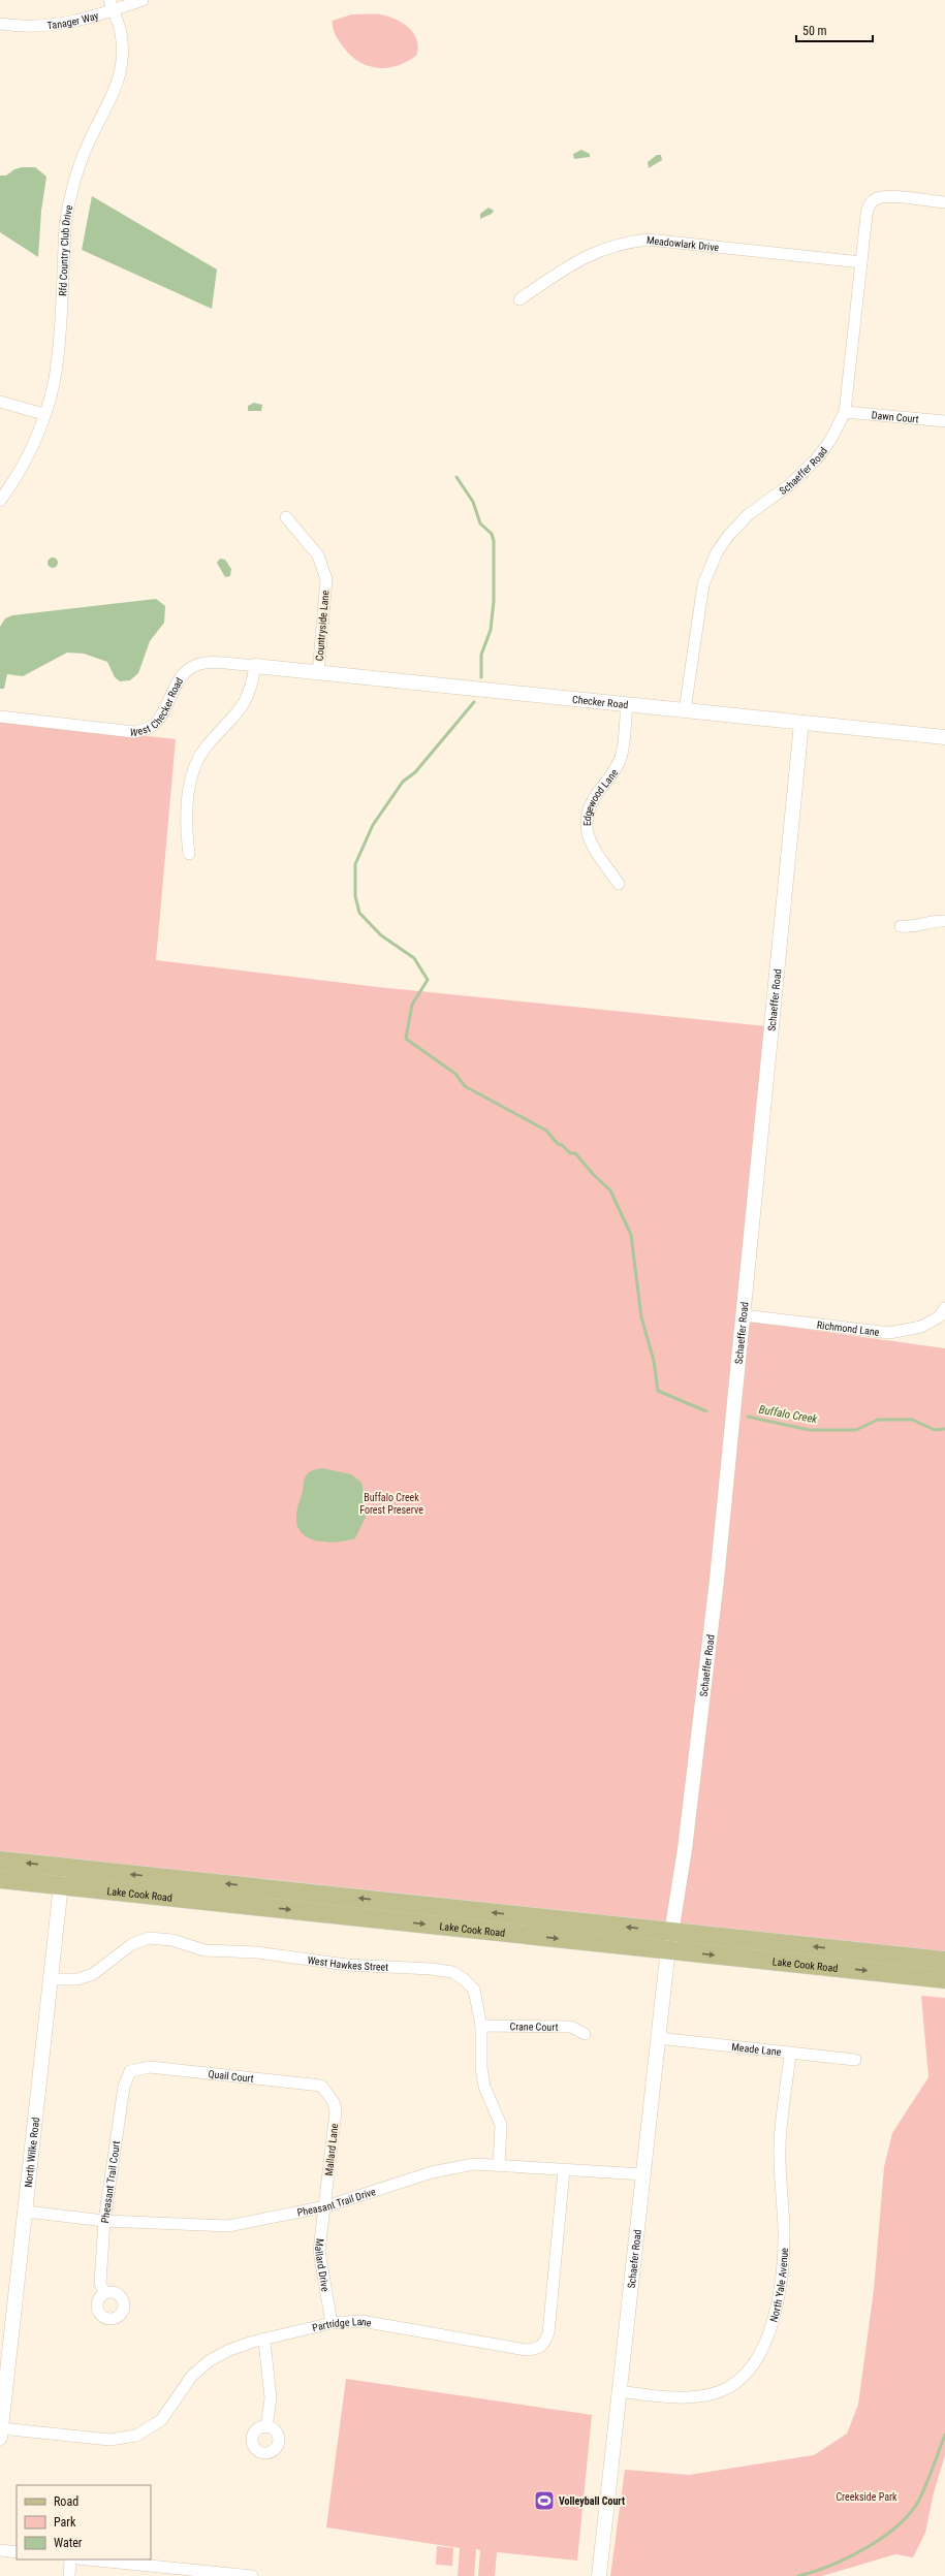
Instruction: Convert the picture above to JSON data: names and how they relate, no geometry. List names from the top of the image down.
{
  "streets": {
    "main road": ["Lake Cook Road"],
    "street": [
      "Tanager Way",
      "Meadowlark Drive",
      "Rfd Country Club Drive",
      "Dawn Court",
      "Schaeffer Road",
      "Countryside Lane",
      "Checker Road",
      "West Checker Road",
      "Edgewood Lane",
      "Richmond Lane",
      "West Hawkes Street",
      "Crane Court",
      "Meade Lane",
      "Quail Court",
      "Mallard Lane",
      "North Wilke Road",
      "Pheasant Trail Court",
      "Pheasant Trail Drive",
      "Schaefer Road",
      "Mallard Drive",
      "North Yale Avenue",
      "Partridge Lane"
    ]
  },
  "crossings": [
    ["Tanager Way", "Rfd Country Club Drive"],
    ["Meadowlark Drive", "Schaeffer Road"],
    ["Dawn Court", "Schaeffer Road"],
    ["Schaeffer Road", "Checker Road"],
    ["Schaeffer Road", "Richmond Lane"],
    ["Schaeffer Road", "Lake Cook Road"],
    ["Schaeffer Road", "Schaefer Road"],
    ["Countryside Lane", "Checker Road"],
    ["Checker Road", "West Checker Road"],
    ["Checker Road", "Edgewood Lane"],
    ["Lake Cook Road", "North Wilke Road"],
    ["Lake Cook Road", "Schaefer Road"],
    ["West Hawkes Street", "Crane Court"],
    ["West Hawkes Street", "North Wilke Road"],
    ["West Hawkes Street", "Pheasant Trail Drive"],
    ["Meade Lane", "Schaefer Road"],
    ["Meade Lane", "North Yale Avenue"],
    ["Quail Court", "Mallard Lane"],
    ["Quail Court", "Pheasant Trail Court"],
    ["Mallard Lane", "Pheasant Trail Drive"],
    ["Mallard Lane", "Mallard Drive"],
    ["North Wilke Road", "Pheasant Trail Drive"],
    ["North Wilke Road", "Partridge Lane"],
    ["Pheasant Trail Court", "Pheasant Trail Drive"],
    ["Pheasant Trail Drive", "Schaefer Road"],
    ["Pheasant Trail Drive", "Mallard Drive"],
    ["Pheasant Trail Drive", "Partridge Lane"],
    ["Schaefer Road", "North Yale Avenue"],
    ["Mallard Drive", "Partridge Lane"]
  ],
  "water": ["Buffalo Creek"],
  "parks": ["Buffalo Creek Forest Preserve", "Creekside Park"],
  "places": {
    "sports": ["Volleyball Court"]
  },
  "legend": ["Road", "Park", "Water"],
  "scale_bar": "50 m"
}
